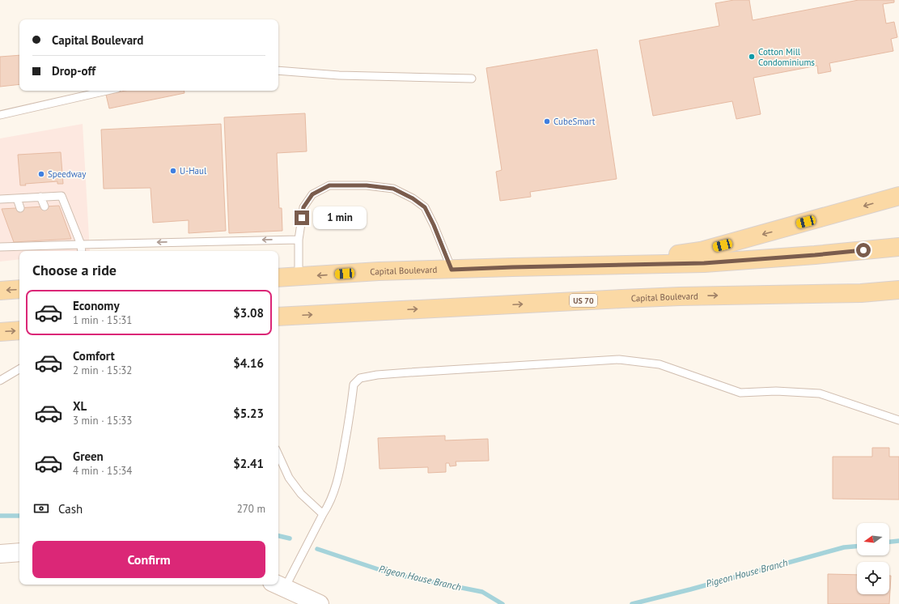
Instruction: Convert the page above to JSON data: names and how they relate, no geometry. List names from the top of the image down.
{
  "streets": {
    "main road": ["Capital Boulevard", "US 70"]
  },
  "water": ["Pigeon House Branch"],
  "places": [
    "Cotton Mill Condominiums",
    "CubeSmart",
    "U-Haul",
    "Speedway"
  ],
  "north": "left",
  "page": {
    "banner": ["Capital Boulevard", "Drop-off"],
    "bubble": "1 min",
    "heading": "Choose a ride",
    "list": [
      {
        "name": "Economy",
        "note": "1 min · 15:31",
        "value": "$3.08"
      },
      {
        "name": "Comfort",
        "note": "2 min · 15:32",
        "value": "$4.16"
      },
      {
        "name": "XL",
        "note": "3 min · 15:33",
        "value": "$5.23"
      },
      {
        "name": "Green",
        "note": "4 min · 15:34",
        "value": "$2.41"
      }
    ],
    "pay": ["Cash", "270 m"],
    "buttons": "Confirm"
  }
}
